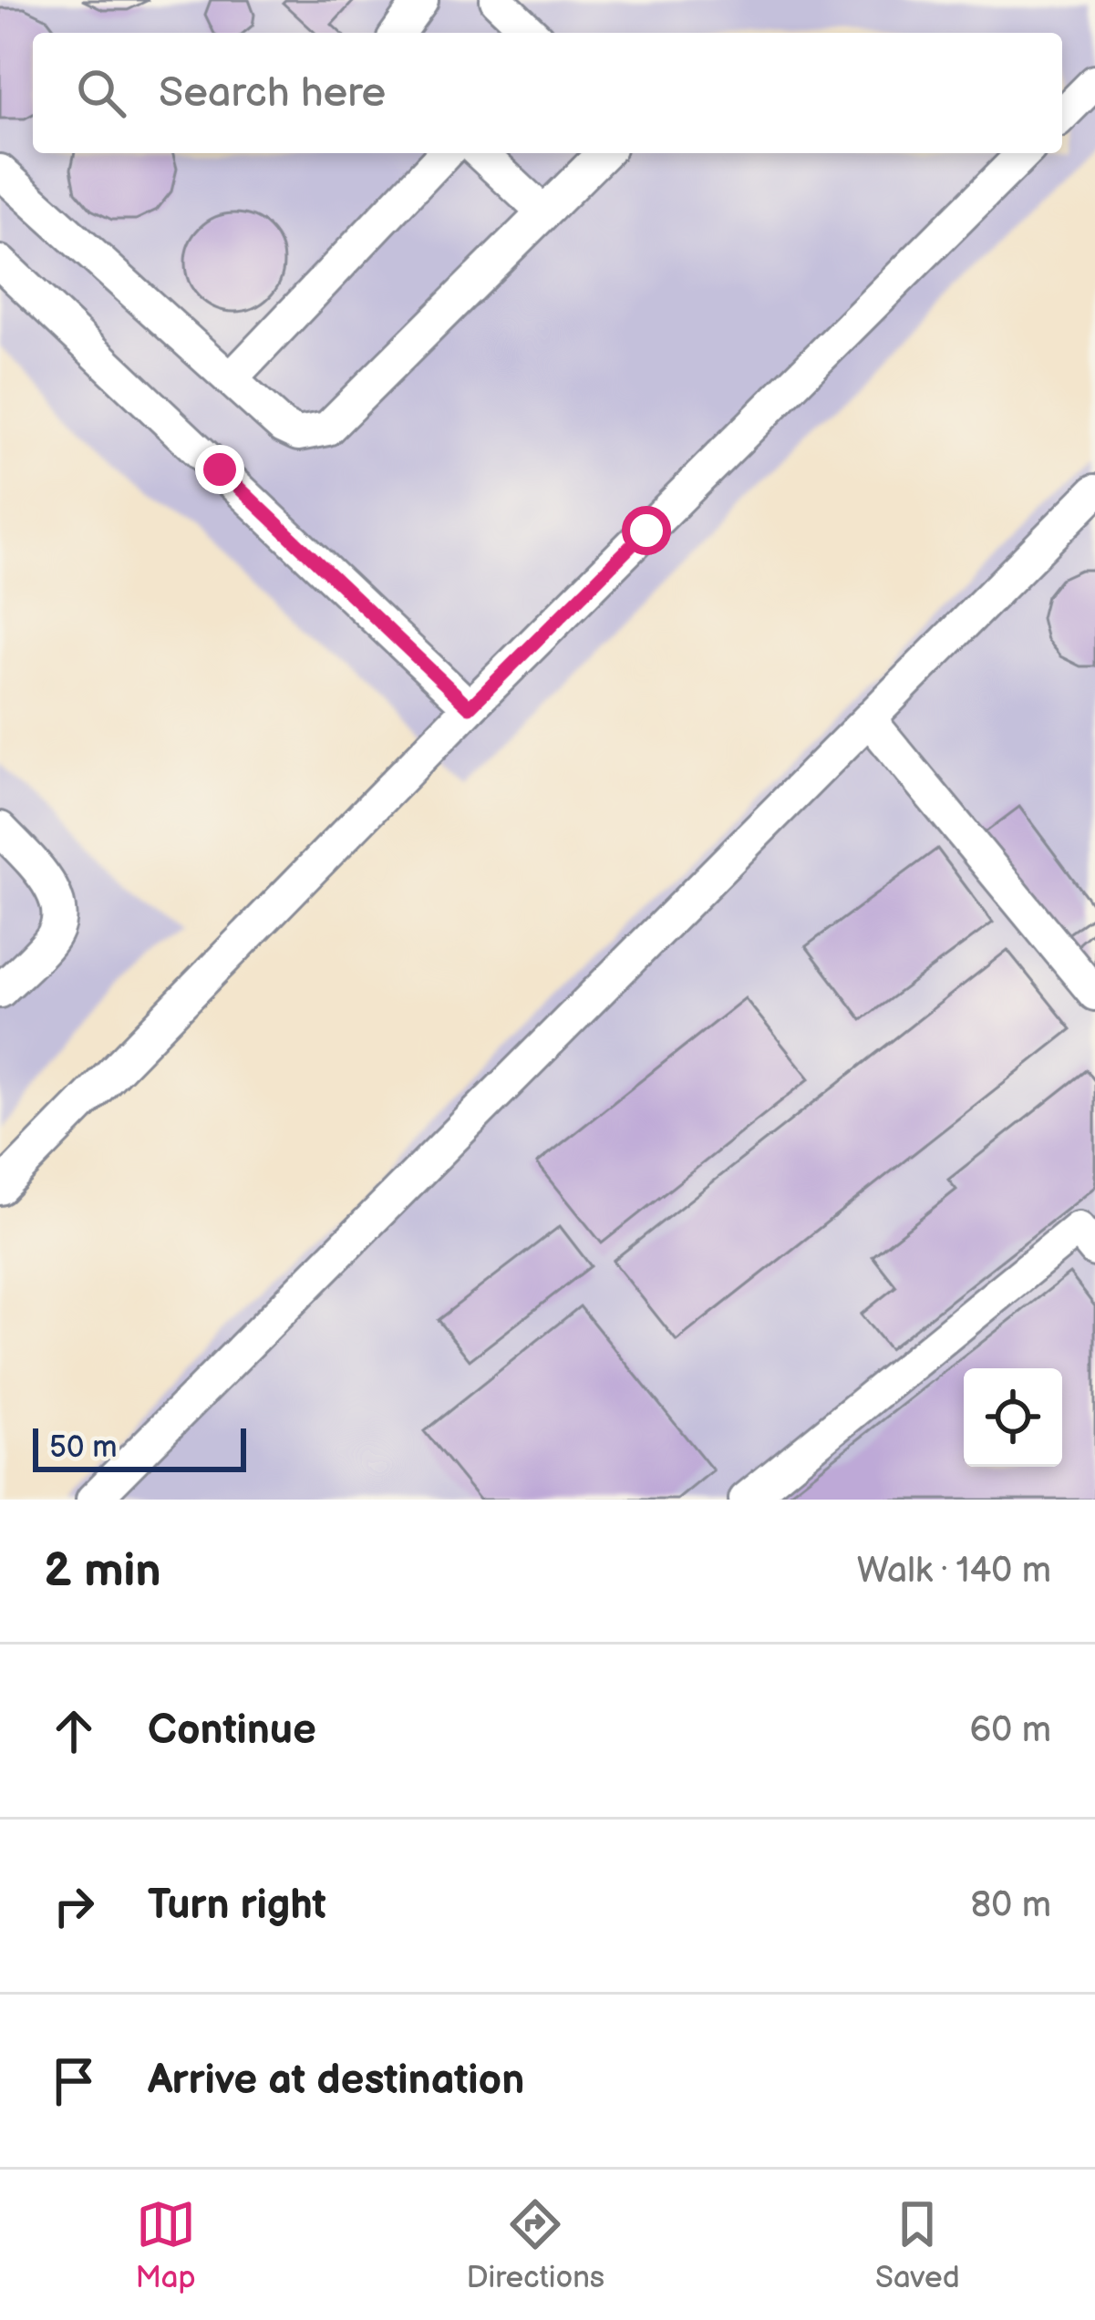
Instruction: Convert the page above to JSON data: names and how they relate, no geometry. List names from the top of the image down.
{
  "scale_bar": "50 m",
  "page": {
    "search": "Search here",
    "scale": "50 m",
    "heading": ["2 min", "Walk · 140 m"],
    "list": [
      ["Continue", "60 m"],
      ["Turn right", "80 m"],
      "Arrive at destination"
    ],
    "nav": ["Map", "Directions", "Saved"]
  }
}
